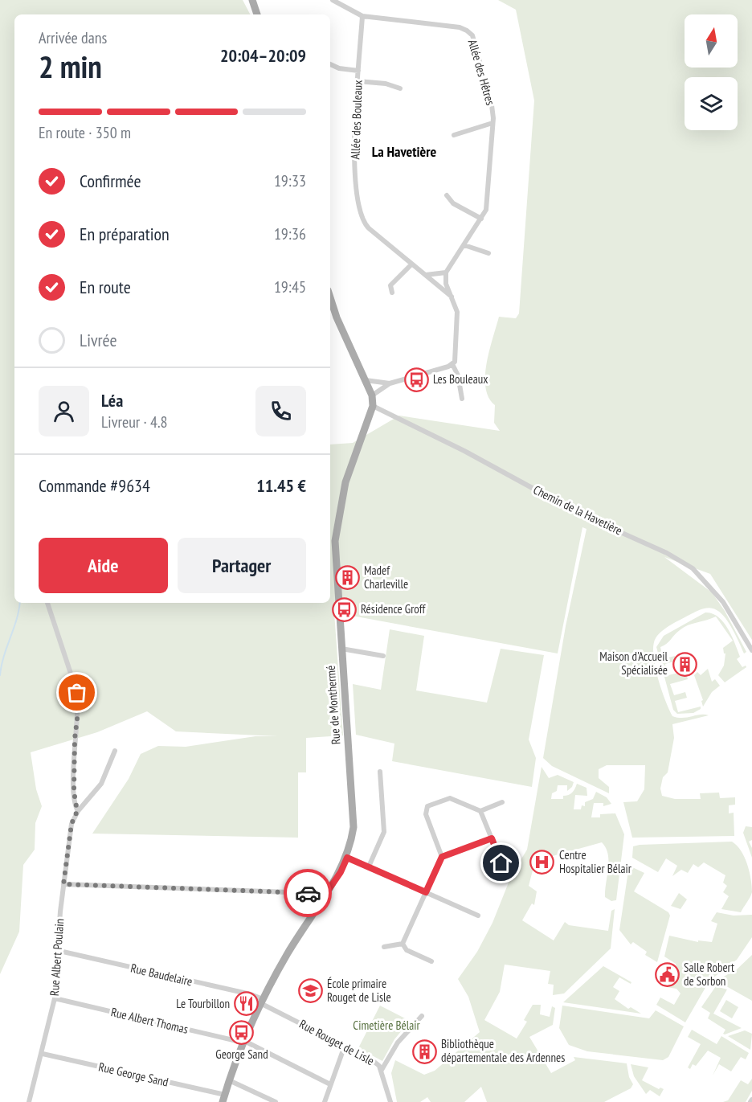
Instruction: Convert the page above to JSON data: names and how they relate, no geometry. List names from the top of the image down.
{
  "streets": {
    "main road": ["Rue de Monthermé"],
    "street": [
      "Allée des Hêtres",
      "Allée des Bouleaux",
      "Chemin de la Havetière",
      "Rue Albert Poulain",
      "Rue Baudelaire",
      "Rue Albert Thomas",
      "Rue Rouget de Lisle",
      "Rue George Sand"
    ]
  },
  "crossings": [
    ["Allée des Hêtres", "Allée des Bouleaux"],
    ["Chemin de la Havetière", "Rue de Monthermé"],
    ["Rue de Monthermé", "Rue Baudelaire"],
    ["Rue de Monthermé", "Rue Albert Thomas"],
    ["Rue de Monthermé", "Rue Rouget de Lisle"],
    ["Rue de Monthermé", "Rue George Sand"],
    ["Rue Albert Poulain", "Rue Baudelaire"],
    ["Rue Albert Poulain", "Rue Albert Thomas"],
    ["Rue Albert Poulain", "Rue George Sand"],
    ["Rue Baudelaire", "Rue Rouget de Lisle"]
  ],
  "districts": ["La Havetière"],
  "parks": ["Cimetière Bélair"],
  "places": {
    "bus stop": ["Les Bouleaux", "Résidence Groff", "George Sand"],
    "building": ["Madef Charleville", "Maison d'Accueil Spécialisée", "Bibliothèque départementale des Ardennes"],
    "hospital": ["Centre Hospitalier Bélair"],
    "public building": ["Salle Robert de Sorbon"],
    "school or university": ["École primaire Rouget de Lisle"],
    "restaurant": ["Le Tourbillon"]
  },
  "north": "top",
  "page": {
    "heading": ["2 min", "Arrivée dans", "20:04–20:09"],
    "panel": [
      "Léa",
      "Livreur · 4.8",
      "Commande #9634",
      "11.45 €"
    ],
    "bar": "En route · 350 m",
    "list": [
      ["Confirmée", "19:33"],
      ["En préparation", "19:36"],
      ["En route", "19:45"],
      "Livrée"
    ],
    "buttons": ["Aide", "Partager"]
  }
}
